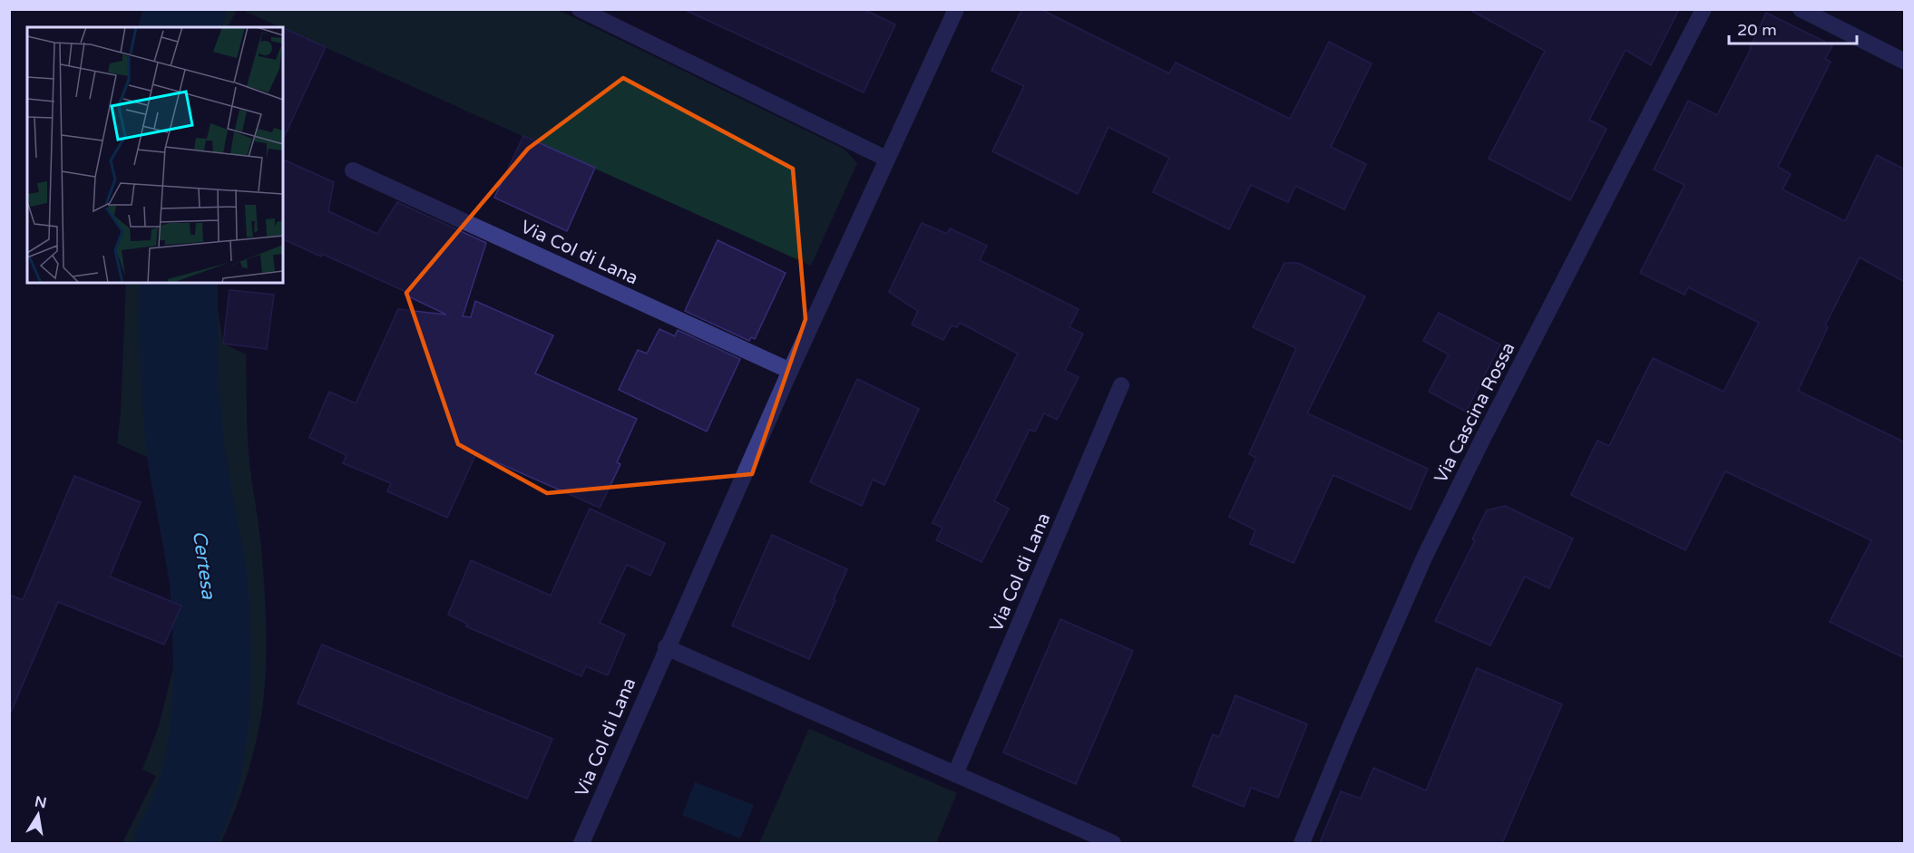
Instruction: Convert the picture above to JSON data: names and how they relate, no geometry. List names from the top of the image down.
{
  "streets": {
    "street": ["Via Col di Lana", "Via Cascina Rossa"]
  },
  "water": ["Certesa"],
  "scale_bar": "20 m",
  "north": "top"
}
